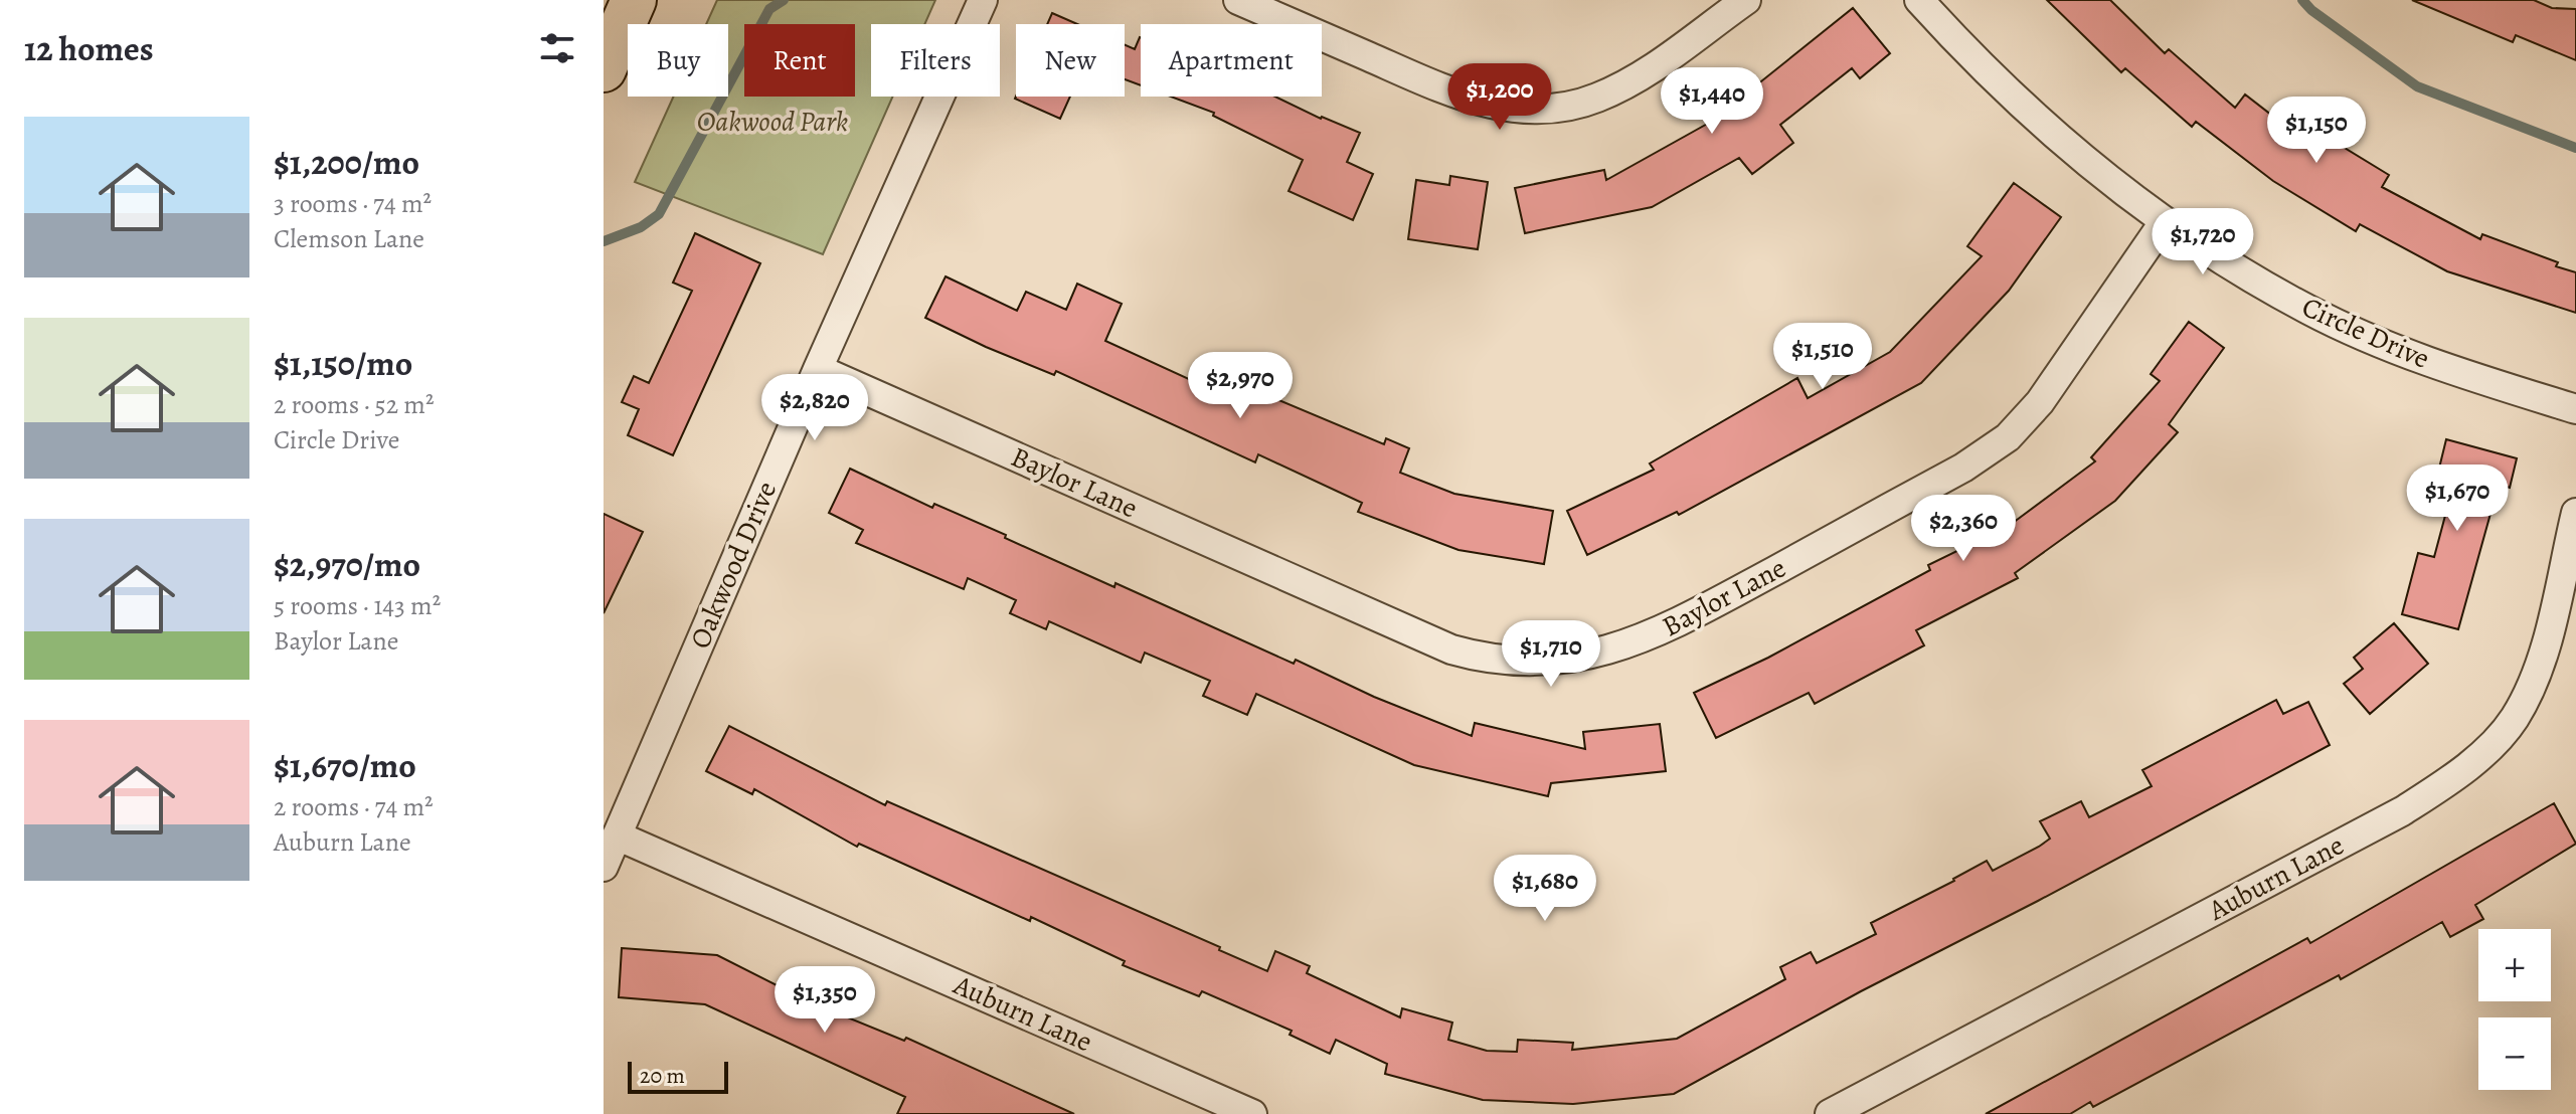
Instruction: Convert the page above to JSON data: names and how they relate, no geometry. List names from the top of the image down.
{
  "streets": {
    "street": [
      "Circle Drive",
      "Baylor Lane",
      "Oakwood Drive",
      "Auburn Lane"
    ]
  },
  "crossings": [
    ["Circle Drive", "Baylor Lane"],
    ["Baylor Lane", "Oakwood Drive"],
    ["Oakwood Drive", "Auburn Lane"]
  ],
  "parks": ["Oakwood Park"],
  "scale_bar": "20 m",
  "page": {
    "heading": "12 homes",
    "chip": [
      "Buy",
      "Rent",
      "Filters",
      "New",
      "Apartment"
    ],
    "price": [
      "$1,200",
      "$1,440",
      "$1,150",
      "$1,720",
      "$1,510",
      "$2,970",
      "$2,820",
      "$1,670",
      "$2,360",
      "$1,710",
      "$1,680",
      "$1,350"
    ],
    "list": [
      {
        "name": "$1,200/mo",
        "note": "3 rooms · 74 m² · Clemson Lane"
      },
      {
        "name": "$1,150/mo",
        "note": "2 rooms · 52 m² · Circle Drive"
      },
      {
        "name": "$2,970/mo",
        "note": "5 rooms · 143 m² · Baylor Lane"
      },
      {
        "name": "$1,670/mo",
        "note": "2 rooms · 74 m² · Auburn Lane"
      }
    ],
    "map_buttons": ["+", "−"],
    "scale": "20 m"
  }
}
